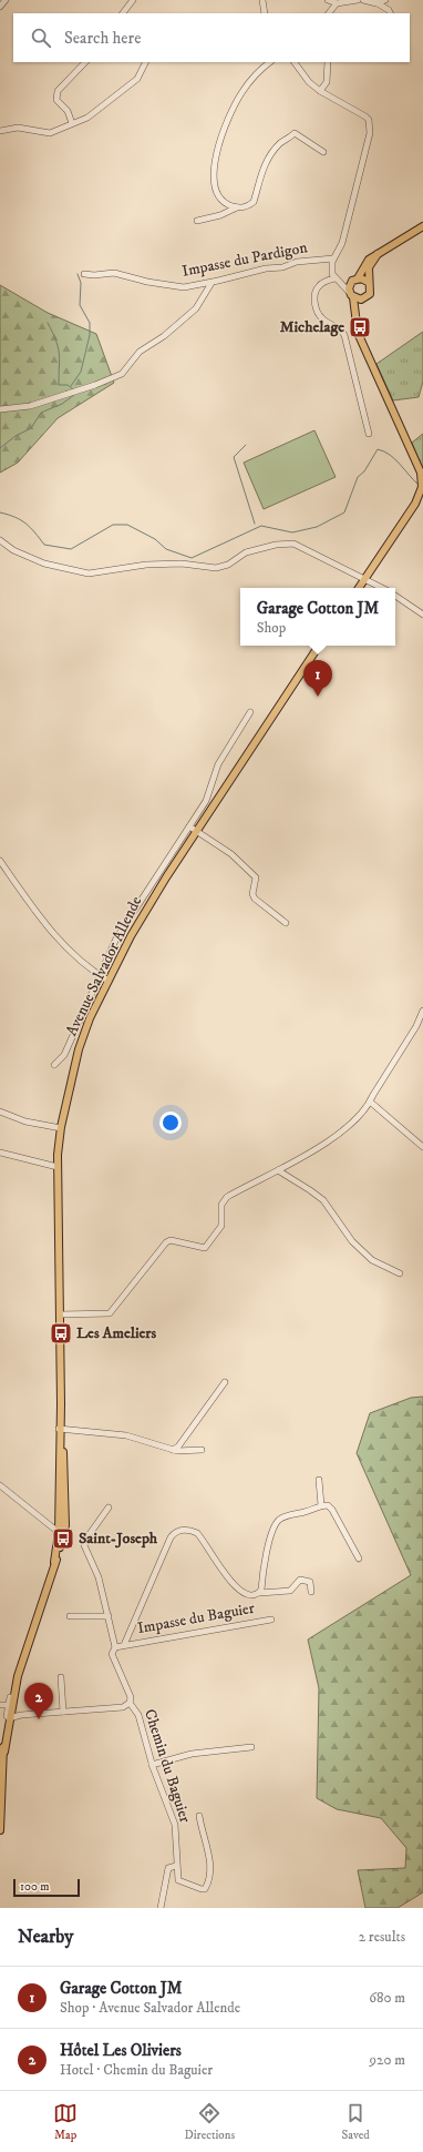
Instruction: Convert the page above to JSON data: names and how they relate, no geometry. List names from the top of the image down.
{
  "streets": {
    "main road": ["Avenue Salvador Allende"],
    "street": ["Impasse du Pardigon", "Impasse du Baguier", "Chemin du Baguier"]
  },
  "crossings": [
    ["Avenue Salvador Allende", "Chemin du Baguier"]
  ],
  "places": {
    "bus stop": ["Michelage", "Les Ameliers", "Saint-Joseph"]
  },
  "scale_bar": "100 m",
  "page": {
    "search": "Search here",
    "popup": ["Garage Cotton JM", "Shop"],
    "pins": ["1", "2"],
    "scale": "100 m",
    "heading": ["Nearby", "2 results"],
    "list": [
      {
        "mark": "1",
        "name": "Garage Cotton JM",
        "note": "Shop · Avenue Salvador Allende",
        "value": "680 m"
      },
      {
        "mark": "2",
        "name": "Hôtel Les Oliviers",
        "note": "Hotel · Chemin du Baguier",
        "value": "920 m"
      }
    ],
    "nav": ["Map", "Directions", "Saved"]
  }
}
